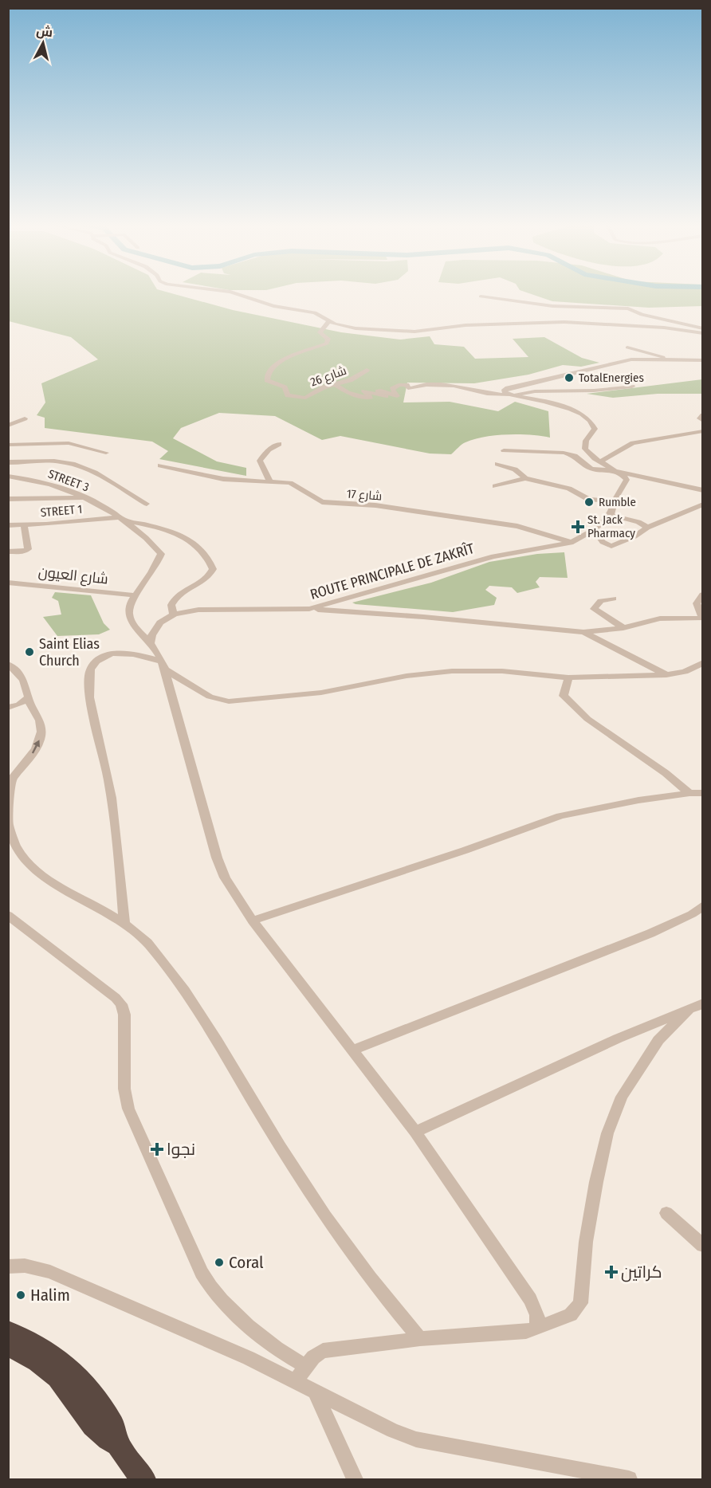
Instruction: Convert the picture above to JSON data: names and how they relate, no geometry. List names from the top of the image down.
{
  "streets": {
    "street": [
      "شارع 26",
      "STREET 3",
      "شارع 17",
      "STREET 1",
      "ROUTE PRINCIPALE DE ZAKRÎT",
      "شارع العيون"
    ]
  },
  "crossings": [
    ["STREET 3", "STREET 1"],
    ["شارع 17", "ROUTE PRINCIPALE DE ZAKRÎT"]
  ],
  "places": {
    "other": [
      "TotalEnergies",
      "Rumble",
      "Saint Elias Church",
      "Coral",
      "Halim"
    ],
    "health": ["St. Jack Pharmacy", "نجوا", "كراتين"]
  },
  "north": "top"
}
